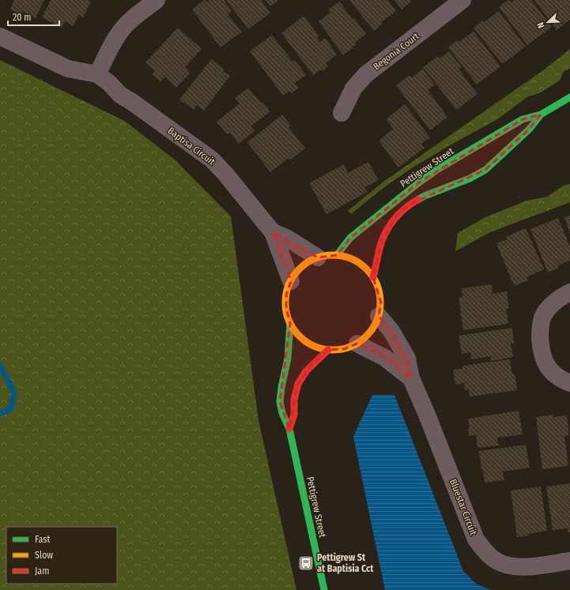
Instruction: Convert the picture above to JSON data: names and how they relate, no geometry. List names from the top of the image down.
{
  "streets": {
    "main road": ["Pettigrew Street"],
    "street": ["Begonia Court", "Baptisa Circuit", "Bluestar Circuit"]
  },
  "crossings": [
    ["Baptisa Circuit", "Pettigrew Street"],
    ["Baptisa Circuit", "Bluestar Circuit"],
    ["Pettigrew Street", "Bluestar Circuit"]
  ],
  "places": {
    "bus stop": ["Pettigrew St at Baptisia Cct"]
  },
  "legend": ["Fast", "Slow", "Jam"],
  "scale_bar": "20 m",
  "north": "bottom left"
}
